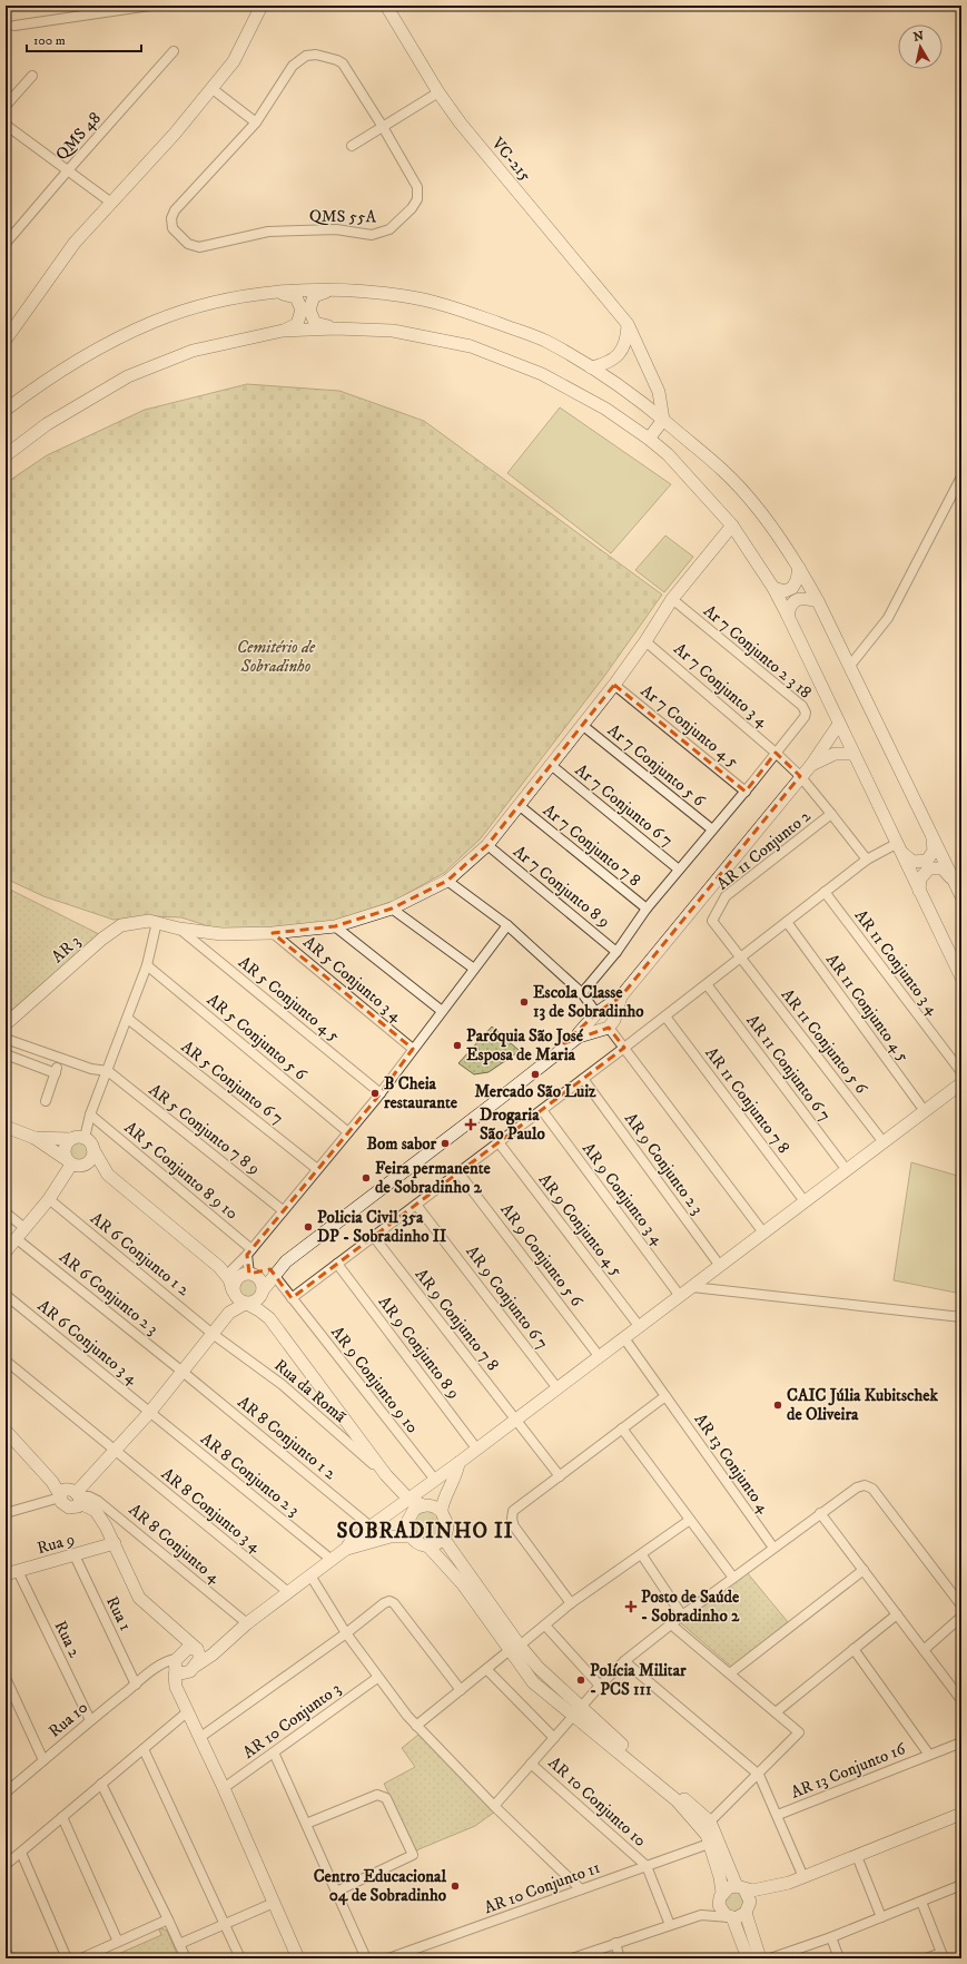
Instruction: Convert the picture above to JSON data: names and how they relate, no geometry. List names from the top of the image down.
{
  "streets": {
    "street": [
      "QMS 48",
      "VC-215",
      "QMS 55A",
      "Ar 7 Conjunto 2 3 18",
      "Ar 7 Conjunto 3 4",
      "Ar 7 Conjunto 4 5",
      "Ar 7 Conjunto 5 6",
      "Ar 7 Conjunto 6 7",
      "Ar 7 Conjunto 7 8",
      "AR 11 Conjunto 2",
      "Ar 7 Conjunto 8 9",
      "AR 3",
      "AR 11 Conjunto 3 4",
      "AR 5 Conjunto 3 4",
      "AR 5 Conjunto 4 5",
      "AR 11 Conjunto 4 5",
      "AR 5 Conjunto 5 6",
      "AR 11 Conjunto 5 6",
      "AR 11 Conjunto 6 7",
      "AR 5 Conjunto 6 7",
      "AR 11 Conjunto 7 8",
      "AR 5 Conjunto 7 8 9",
      "AR 9 Conjunto 2 3",
      "AR 5 Conjunto 8 9 10",
      "AR 9 Conjunto 3 4",
      "AR 9 Conjunto 4 5",
      "AR 6 Conjunto 1 2",
      "AR 9 Conjunto 5 6",
      "AR 6 Conjunto 2 3",
      "AR 9 Conjunto 6 7",
      "AR 9 Conjunto 7 8",
      "AR 6 Conjunto 3 4",
      "AR 9 Conjunto 8 9",
      "AR 9 Conjunto 9 10",
      "Rua da Romã",
      "AR 8 Conjunto 1 2",
      "AR 13 Conjunto 4",
      "AR 8 Conjunto 2 3",
      "AR 8 Conjunto 3 4",
      "Rua 9",
      "AR 8 Conjunto 4",
      "Rua 1",
      "Rua 2",
      "Rua 10",
      "AR 10 Conjunto 3",
      "AR 13 Conjunto 16",
      "AR 10 Conjunto 10",
      "AR 10 Conjunto 11"
    ]
  },
  "crossings": [
    ["Ar 7 Conjunto 2 3 18", "Ar 7 Conjunto 3 4"],
    ["Ar 7 Conjunto 2 3 18", "AR 3"],
    ["Ar 7 Conjunto 3 4", "AR 11 Conjunto 2"],
    ["Ar 7 Conjunto 3 4", "AR 3"],
    ["Ar 7 Conjunto 4 5", "AR 3"],
    ["Ar 7 Conjunto 5 6", "AR 3"],
    ["Ar 7 Conjunto 6 7", "AR 3"],
    ["Ar 7 Conjunto 7 8", "AR 3"],
    ["AR 11 Conjunto 2", "AR 11 Conjunto 5 6"],
    ["Ar 7 Conjunto 8 9", "AR 3"],
    ["AR 3", "AR 5 Conjunto 3 4"],
    ["AR 3", "AR 5 Conjunto 4 5"],
    ["AR 6 Conjunto 1 2", "Rua da Romã"],
    ["AR 6 Conjunto 2 3", "AR 8 Conjunto 1 2"],
    ["AR 6 Conjunto 3 4", "AR 8 Conjunto 2 3"],
    ["Rua 9", "Rua 1"],
    ["Rua 9", "Rua 2"],
    ["Rua 1", "Rua 10"],
    ["Rua 2", "Rua 10"],
    ["AR 10 Conjunto 10", "AR 10 Conjunto 11"]
  ],
  "districts": ["SOBRADINHO II"],
  "parks": ["Cemitério de Sobradinho"],
  "places": {
    "other": [
      "Escola Classe 13 de Sobradinho",
      "Paróquia São José Esposa de Maria",
      "Mercado São Luiz",
      "B Cheia restaurante",
      "Bom sabor",
      "Feira permanente de Sobradinho 2",
      "Policia Civil 35a DP - Sobradinho II",
      "CAIC Júlia Kubitschek de Oliveira",
      "Polícia Militar - PCS 111",
      "Centro Educacional 04 de Sobradinho"
    ],
    "health": ["Drogaria São Paulo", "Posto de Saúde - Sobradinho 2"]
  },
  "scale_bar": "100 m",
  "north": "top"
}
